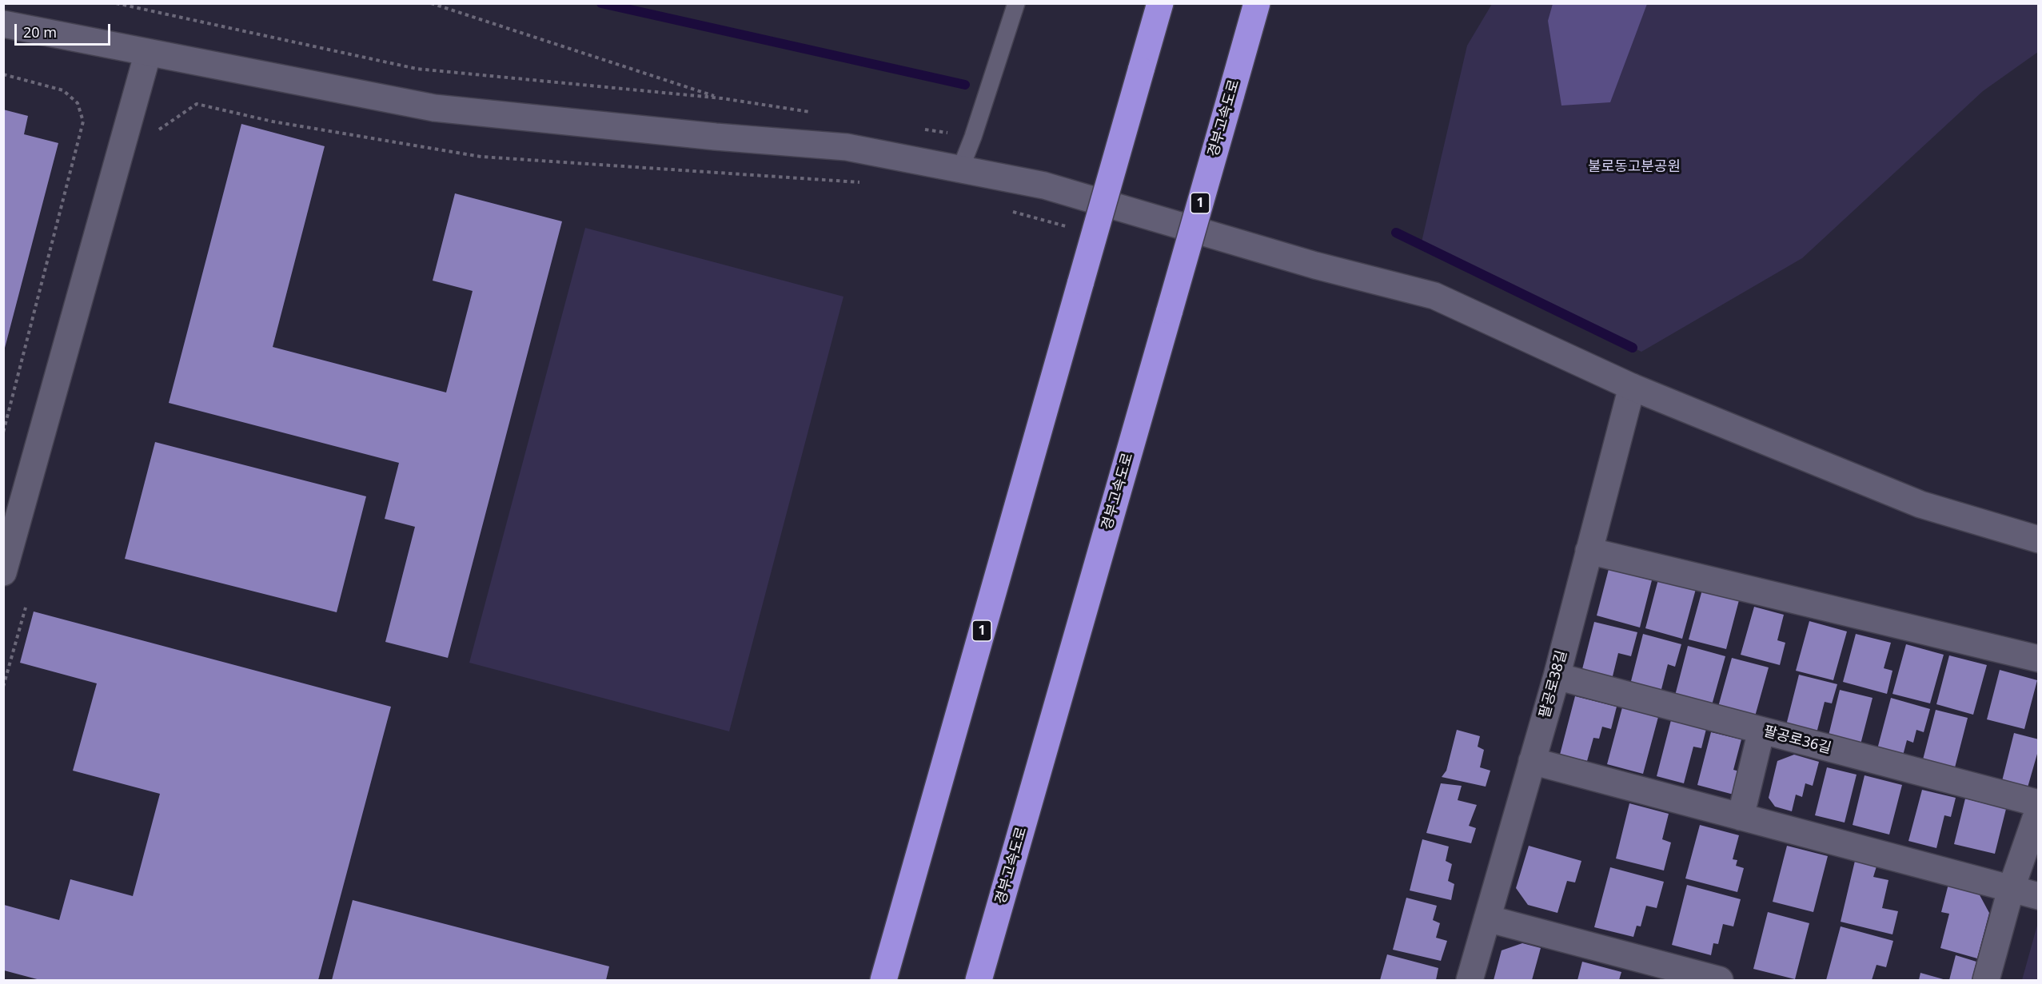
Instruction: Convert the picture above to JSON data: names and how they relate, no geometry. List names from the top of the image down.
{
  "streets": {
    "highway": ["경부고속도로", "1"],
    "street": ["팔공로38길", "팔공로36길"]
  },
  "crossings": [
    ["팔공로38길", "팔공로36길"]
  ],
  "parks": ["불로동고분공원"],
  "scale_bar": "20 m"
}
